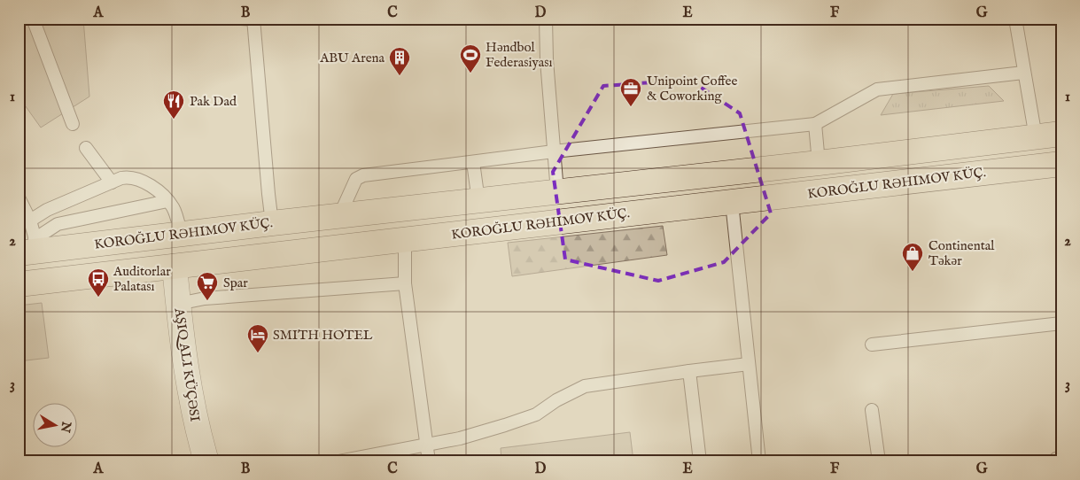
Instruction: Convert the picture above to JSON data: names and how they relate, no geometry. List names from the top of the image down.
{
  "streets": {
    "main road": ["KOROĞLU RƏHIMOV KÜÇ."]
  },
  "places": {
    "sports": ["Həndbol Federasiyası"],
    "building": ["ABU Arena"],
    "office": ["Unipoint Coffee & Coworking"],
    "restaurant": ["Pak Dad"],
    "shop": ["Continental Təkər"],
    "bus stop": ["Auditorlar Palatası"],
    "supermarket": ["Spar"],
    "hotel": ["SMITH HOTEL"]
  },
  "north": "right",
  "grid": {
    "columns": [
      "A",
      "B",
      "C",
      "D",
      "E",
      "F",
      "G"
    ],
    "rows": ["1", "2", "3"]
  }
}
